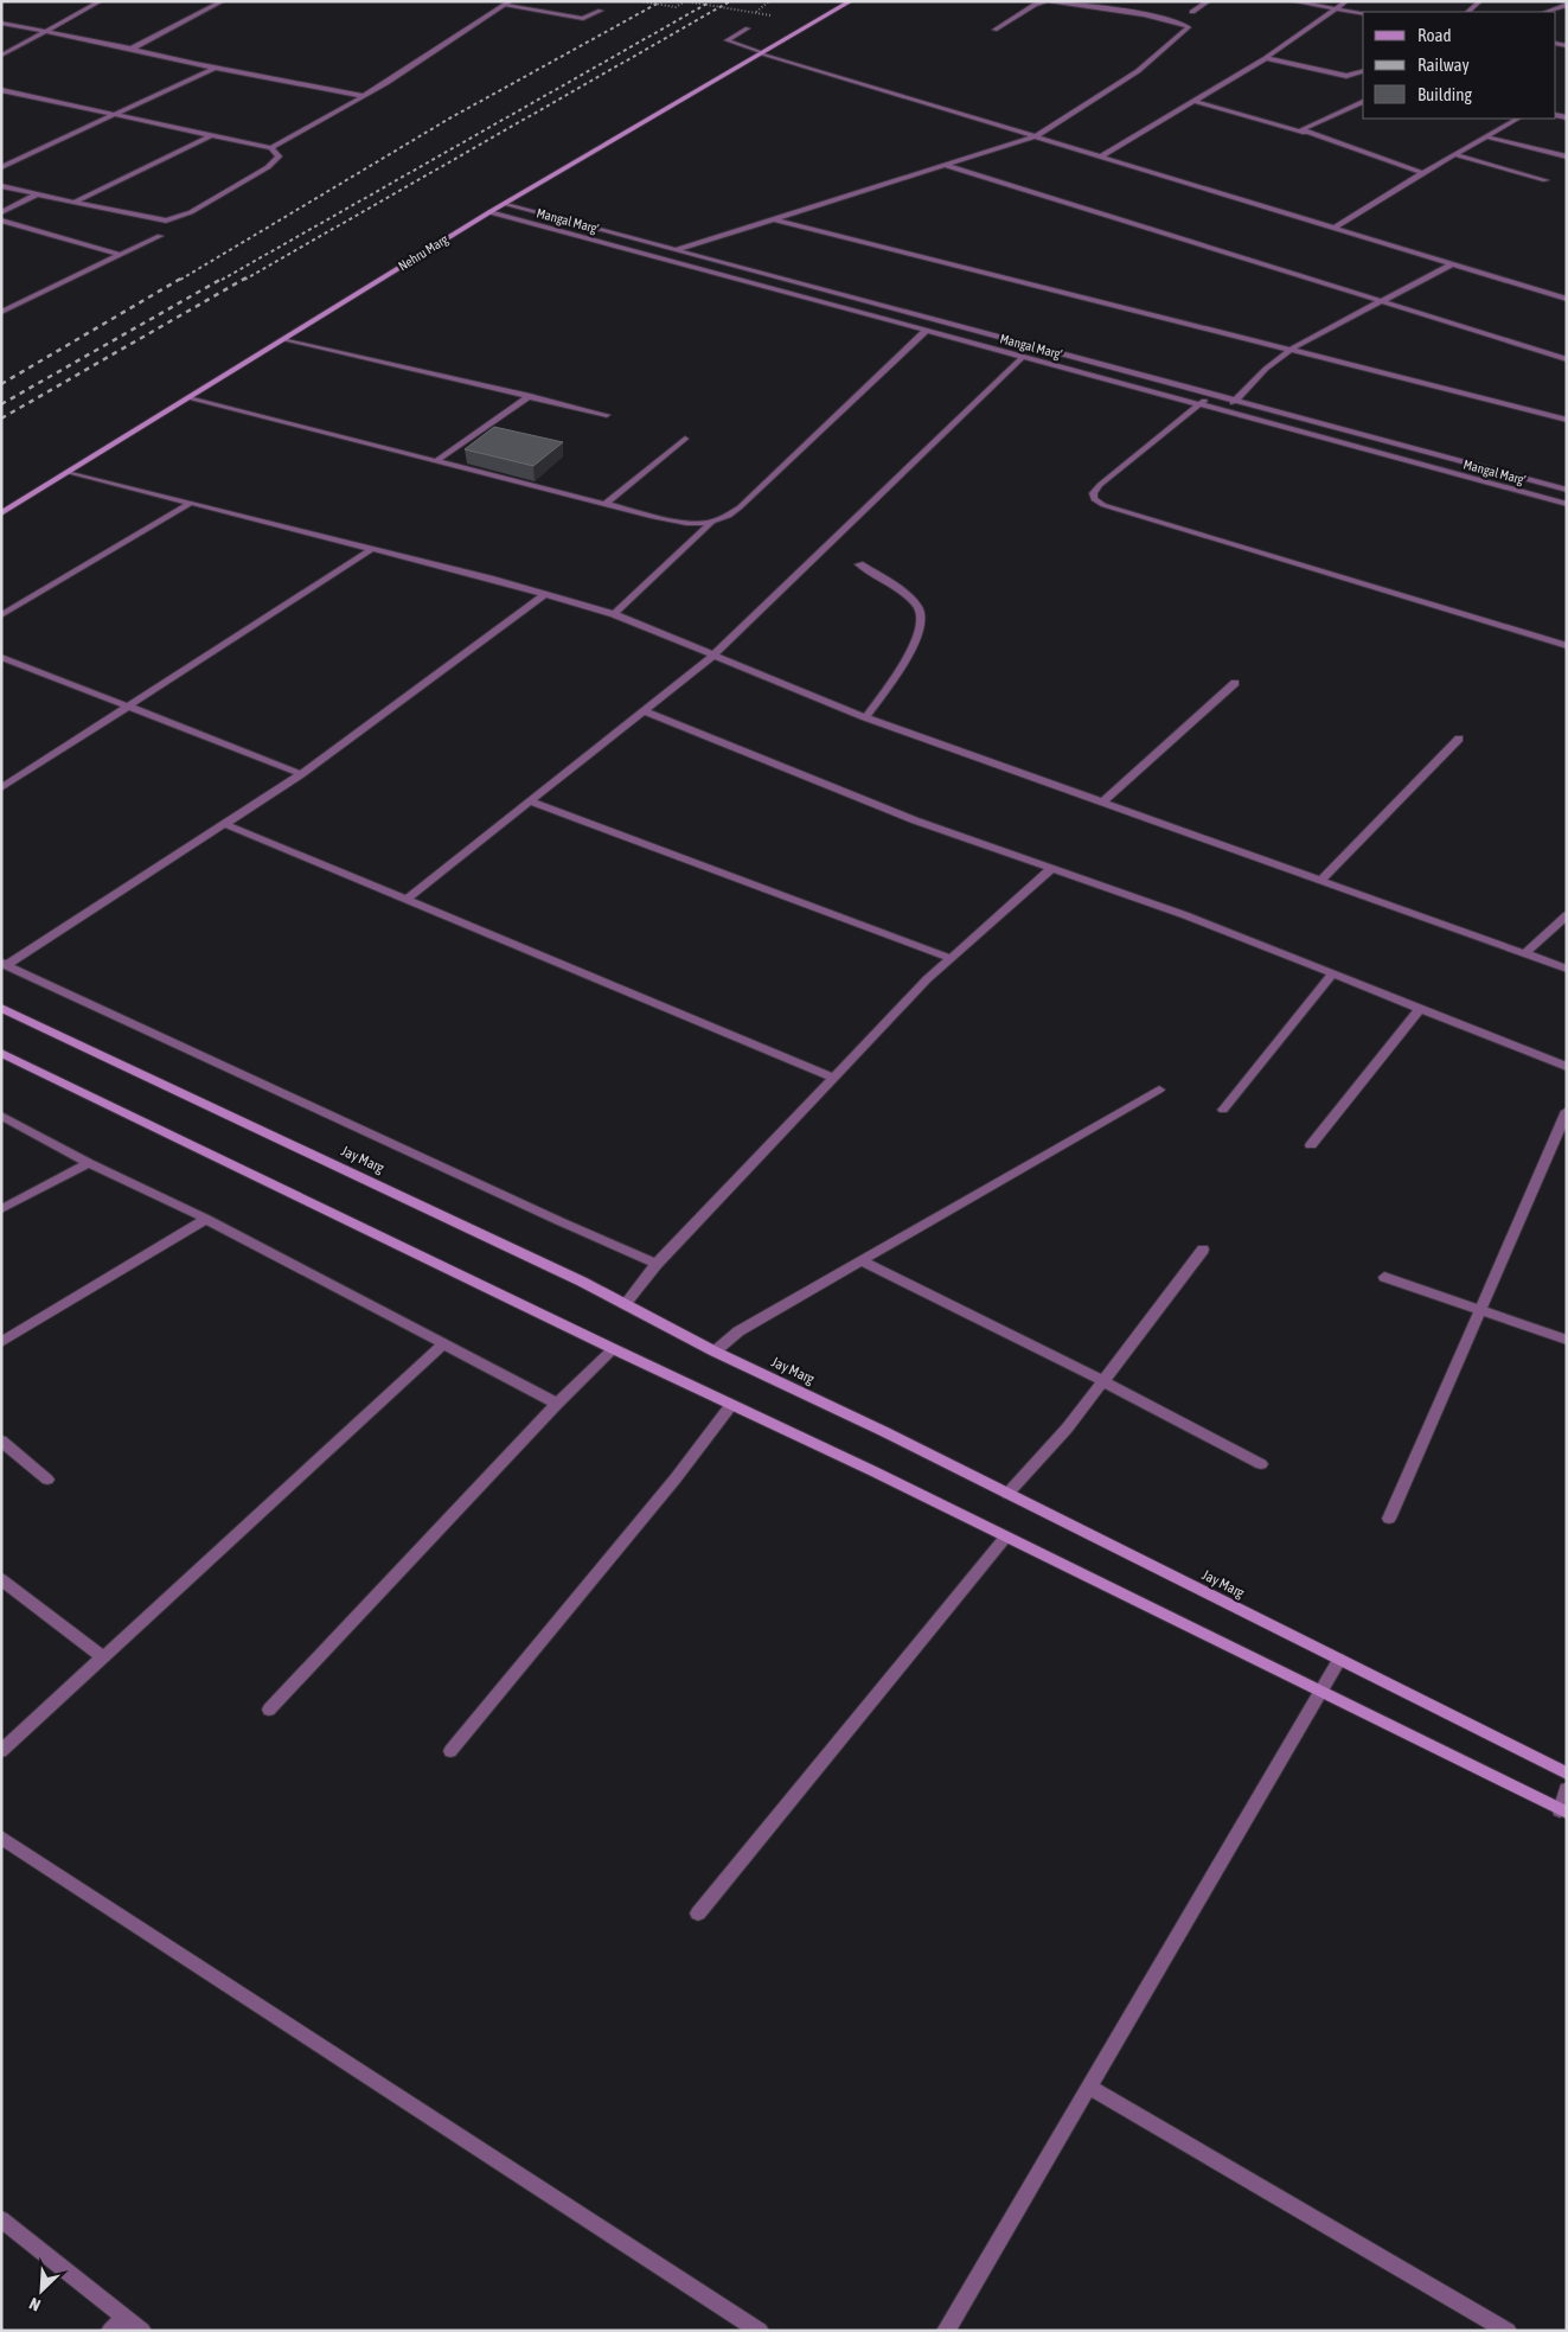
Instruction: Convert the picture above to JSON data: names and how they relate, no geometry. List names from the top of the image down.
{
  "streets": {
    "main road": ["Nehru Marg", "Jay Marg"],
    "street": ["Mangal Marg'"]
  },
  "crossings": [
    ["Mangal Marg'", "Nehru Marg"]
  ],
  "legend": ["Road", "Railway", "Building"],
  "north": "bottom left"
}
